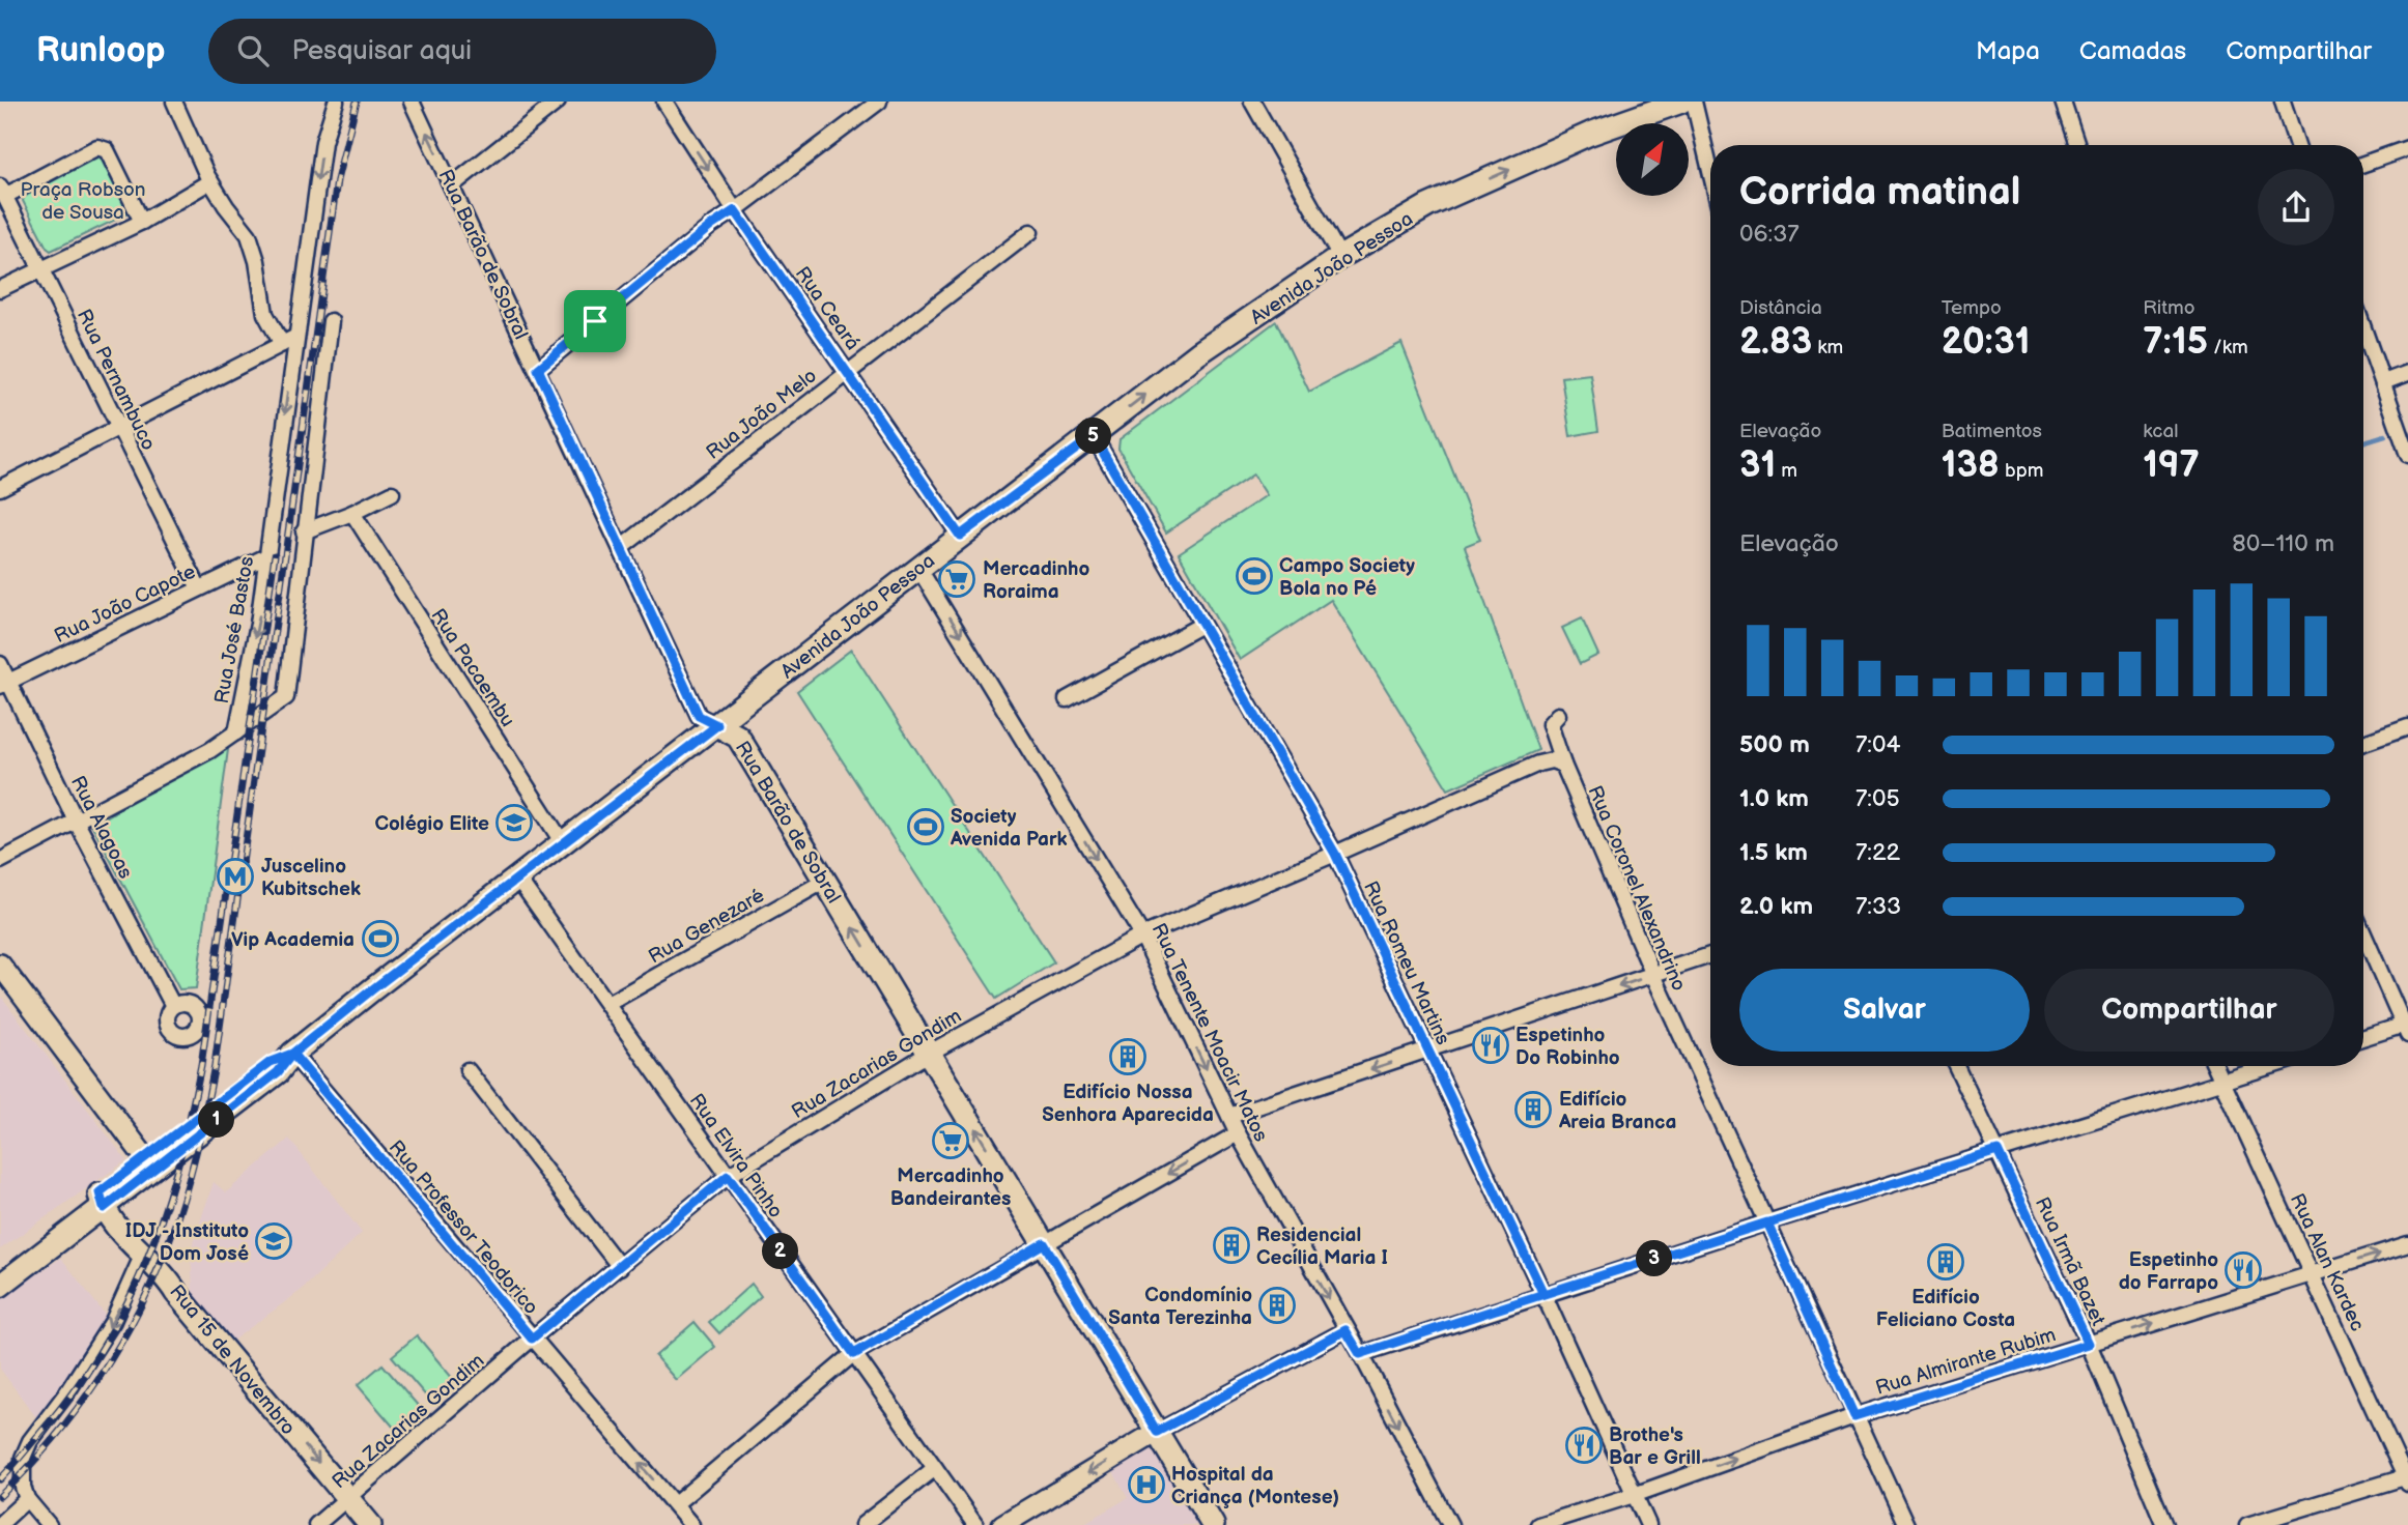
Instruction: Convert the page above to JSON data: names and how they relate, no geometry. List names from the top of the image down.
{
  "streets": {
    "main road": ["Rua Barão de Sobral", "Avenida João Pessoa", "Rua 15 de Novembro"],
    "street": [
      "Rua Ceará",
      "Rua Pernambuco",
      "Rua João Melo",
      "Rua João Capote",
      "Rua José Bastos",
      "Rua Pacaembu",
      "Rua Alagoas",
      "Rua Coronel Alexandrino",
      "Rua Genezaré",
      "Rua Romeu Martins",
      "Rua Tenente Moacir Matos",
      "Rua Zacarias Gondim",
      "Rua Elvira Pinho",
      "Rua Professor Teodorico",
      "Rua Irmã Bazet",
      "Rua Alan Kardec",
      "Rua Almirante Rubim"
    ]
  },
  "crossings": [
    ["Rua Barão de Sobral", "Avenida João Pessoa"],
    ["Rua Barão de Sobral", "Rua João Melo"],
    ["Rua Barão de Sobral", "Rua Genezaré"],
    ["Rua Barão de Sobral", "Rua Zacarias Gondim"],
    ["Avenida João Pessoa", "Rua Ceará"],
    ["Avenida João Pessoa", "Rua Pacaembu"],
    ["Avenida João Pessoa", "Rua Romeu Martins"],
    ["Avenida João Pessoa", "Rua Tenente Moacir Matos"],
    ["Avenida João Pessoa", "Rua Elvira Pinho"],
    ["Avenida João Pessoa", "Rua Professor Teodorico"],
    ["Avenida João Pessoa", "Rua 15 de Novembro"],
    ["Rua Ceará", "Rua João Melo"],
    ["Rua Pernambuco", "Rua João Capote"],
    ["Rua João Capote", "Rua José Bastos"],
    ["Rua João Capote", "Rua Alagoas"],
    ["Rua Coronel Alexandrino", "Rua Zacarias Gondim"],
    ["Rua Coronel Alexandrino", "Rua Almirante Rubim"],
    ["Rua Genezaré", "Rua Elvira Pinho"],
    ["Rua Romeu Martins", "Rua Zacarias Gondim"],
    ["Rua Romeu Martins", "Rua Almirante Rubim"],
    ["Rua Tenente Moacir Matos", "Rua Zacarias Gondim"],
    ["Rua Zacarias Gondim", "Rua Elvira Pinho"],
    ["Rua Zacarias Gondim", "Rua Professor Teodorico"],
    ["Rua Zacarias Gondim", "Rua 15 de Novembro"],
    ["Rua Irmã Bazet", "Rua Almirante Rubim"],
    ["Rua Alan Kardec", "Rua Almirante Rubim"]
  ],
  "one_way": [
    "Rua Tenente Moacir Matos",
    "Rua Professor Teodorico",
    "Rua 15 de Novembro",
    "Rua Almirante Rubim"
  ],
  "parks": ["Praça Robson de Sousa"],
  "places": {
    "sports": ["Campo Society Bola no Pé", "Society Avenida Park", "Vip Academia"],
    "supermarket": ["Mercadinho Roraima", "Mercadinho Bandeirantes"],
    "school or university": ["Colégio Elite", "IDJ - Instituto Dom José"],
    "metro station": ["Juscelino Kubitschek"],
    "restaurant": ["Espetinho Do Robinho", "Espetinho do Farrapo", "Brothe's Bar e Grill"],
    "building": [
      "Edifício Nossa Senhora Aparecida",
      "Edifício Areia Branca",
      "Residencial Cecília Maria I",
      "Edifício Feliciano Costa",
      "Condomínio Santa Terezinha"
    ],
    "hospital": ["Hospital da Criança (Montese)"]
  },
  "north": "top right",
  "page": {
    "header": "Runloop",
    "search": "Pesquisar aqui",
    "nav": ["Mapa", "Camadas", "Compartilhar"],
    "heading": ["Corrida matinal", "06:37"],
    "stats": [
      ["Distância", "2.83 km"],
      ["Tempo", "20:31"],
      ["Ritmo", "7:15 /km"],
      ["Elevação", "31 m"],
      ["Batimentos", "138 bpm"],
      ["kcal", "197"]
    ],
    "pins": [
      "5",
      "1",
      "2",
      "3"
    ],
    "chart": ["Elevação", "80–110 m"],
    "list": [
      {
        "name": "500 m",
        "note": "7:04"
      },
      {
        "name": "1.0 km",
        "note": "7:05"
      },
      {
        "name": "1.5 km",
        "note": "7:22"
      },
      {
        "name": "2.0 km",
        "note": "7:33"
      }
    ],
    "buttons": ["Salvar", "Compartilhar"]
  }
}
